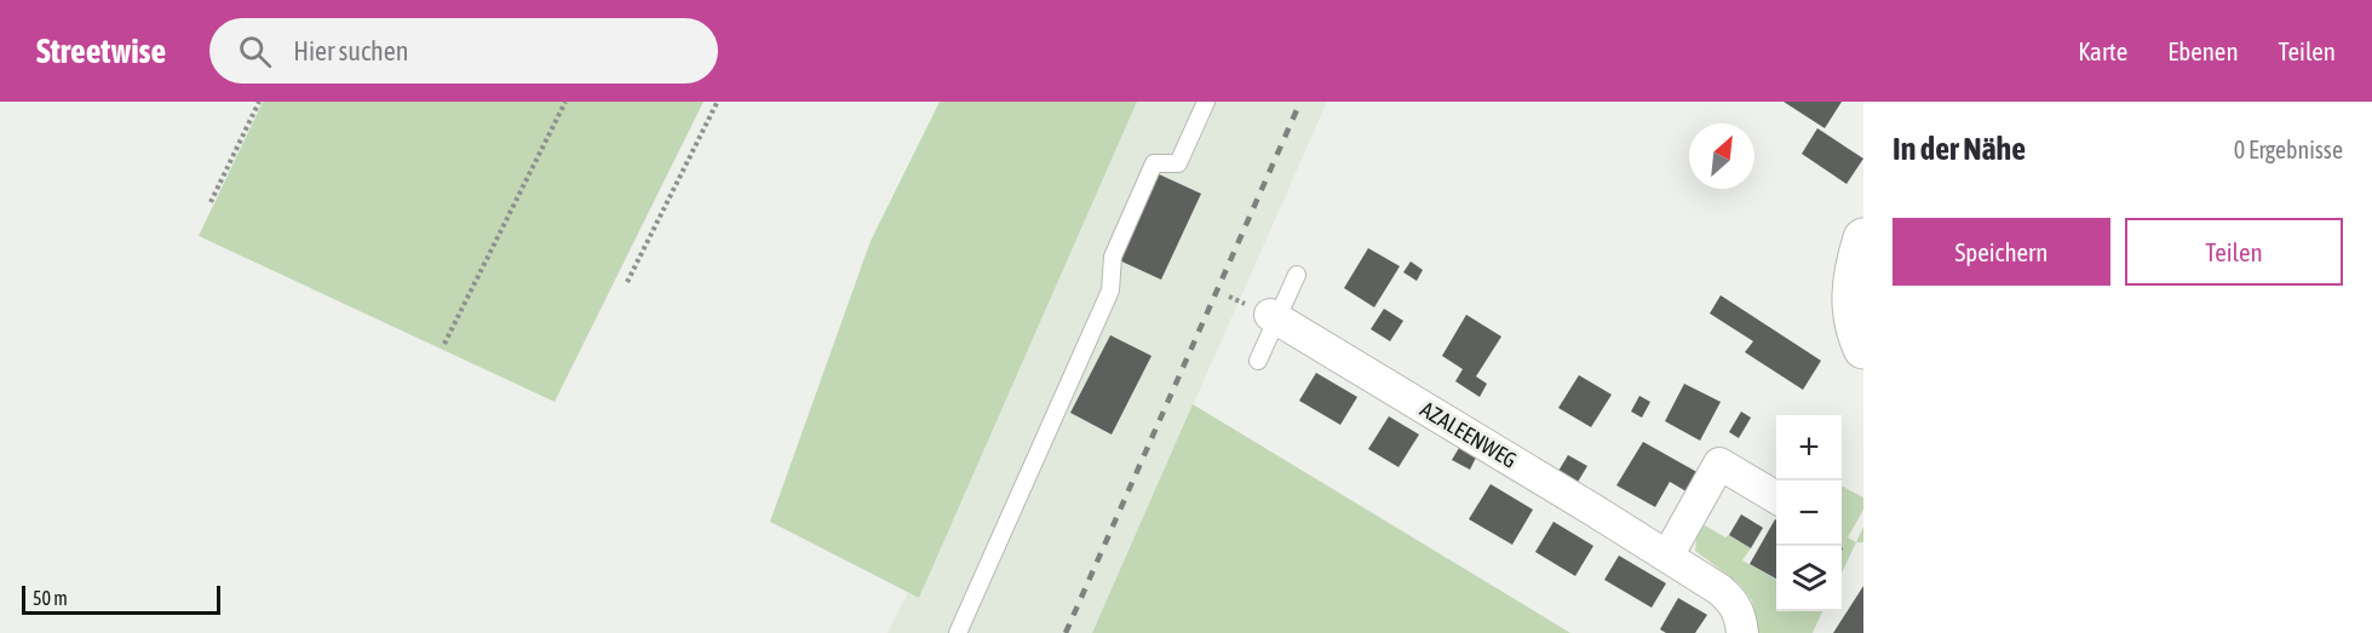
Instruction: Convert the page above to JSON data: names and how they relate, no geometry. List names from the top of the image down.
{
  "streets": {
    "street": ["AZALEENWEG"]
  },
  "scale_bar": "50 m",
  "north": "top right",
  "page": {
    "header": "Streetwise",
    "search": "Hier suchen",
    "nav": ["Karte", "Ebenen", "Teilen"],
    "heading": ["In der Nähe", "0 Ergebnisse"],
    "buttons": ["Speichern", "Teilen"],
    "map_buttons": ["+", "−"],
    "scale": "50 m"
  }
}
